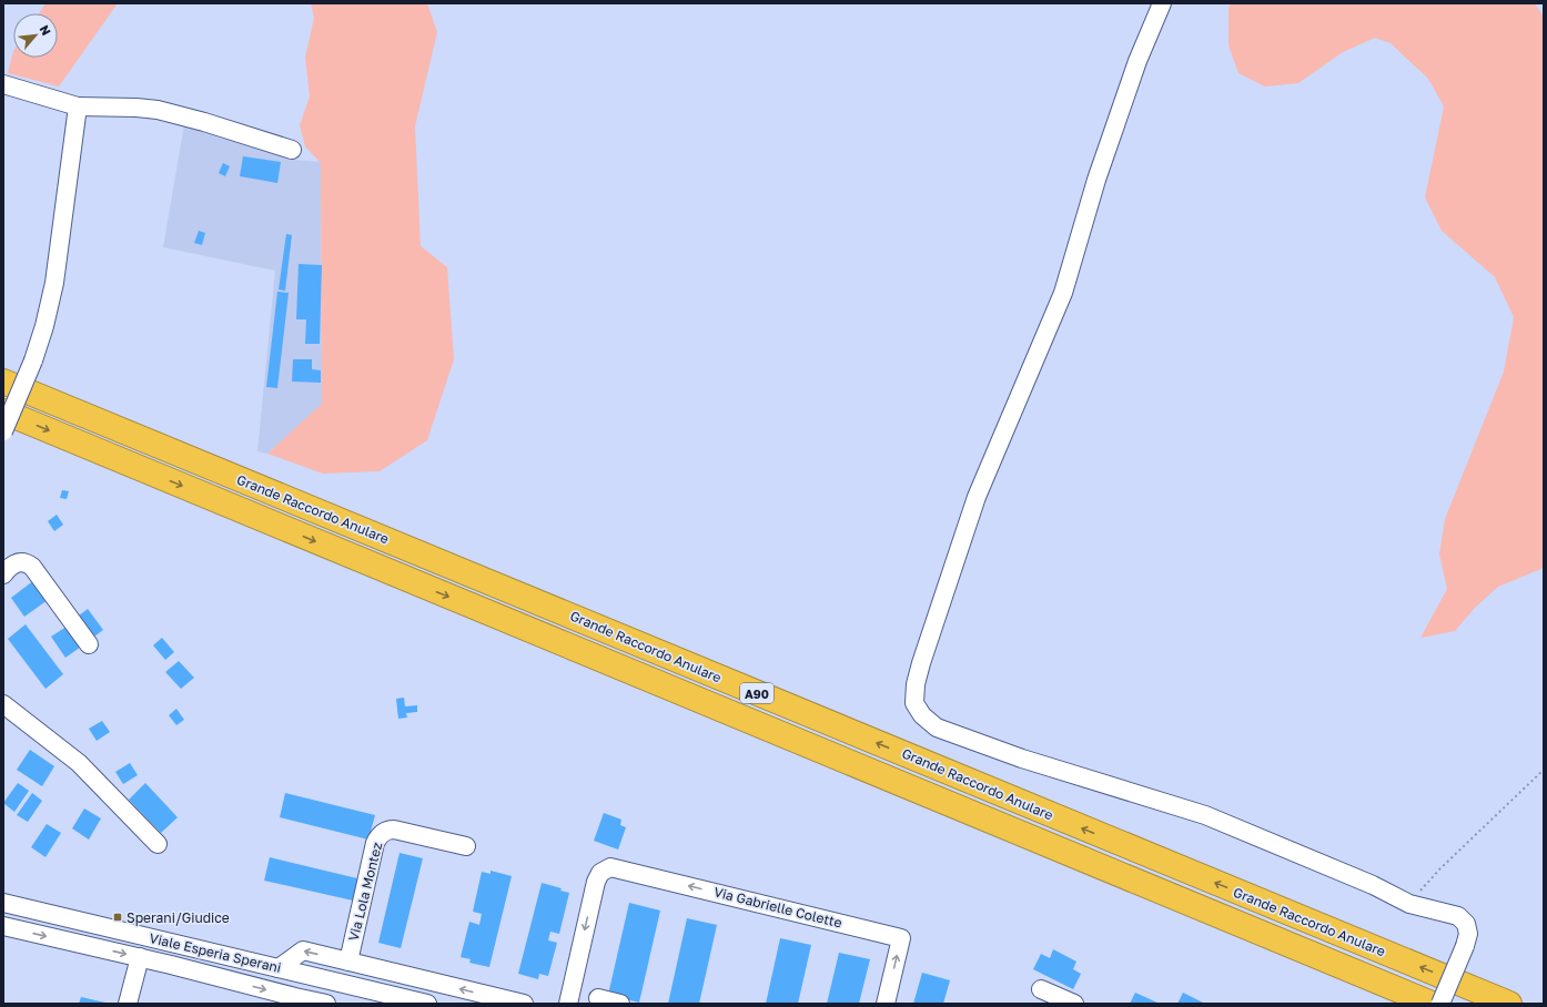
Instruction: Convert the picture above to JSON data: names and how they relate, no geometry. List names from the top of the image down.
{
  "streets": {
    "highway": ["Grande Raccordo Anulare", "A90"],
    "street": ["Via Lola Montez", "Via Gabrielle Colette", "Viale Esperia Sperani"]
  },
  "places": {
    "transit": ["Sperani/Giudice"]
  },
  "north": "top right"
}
